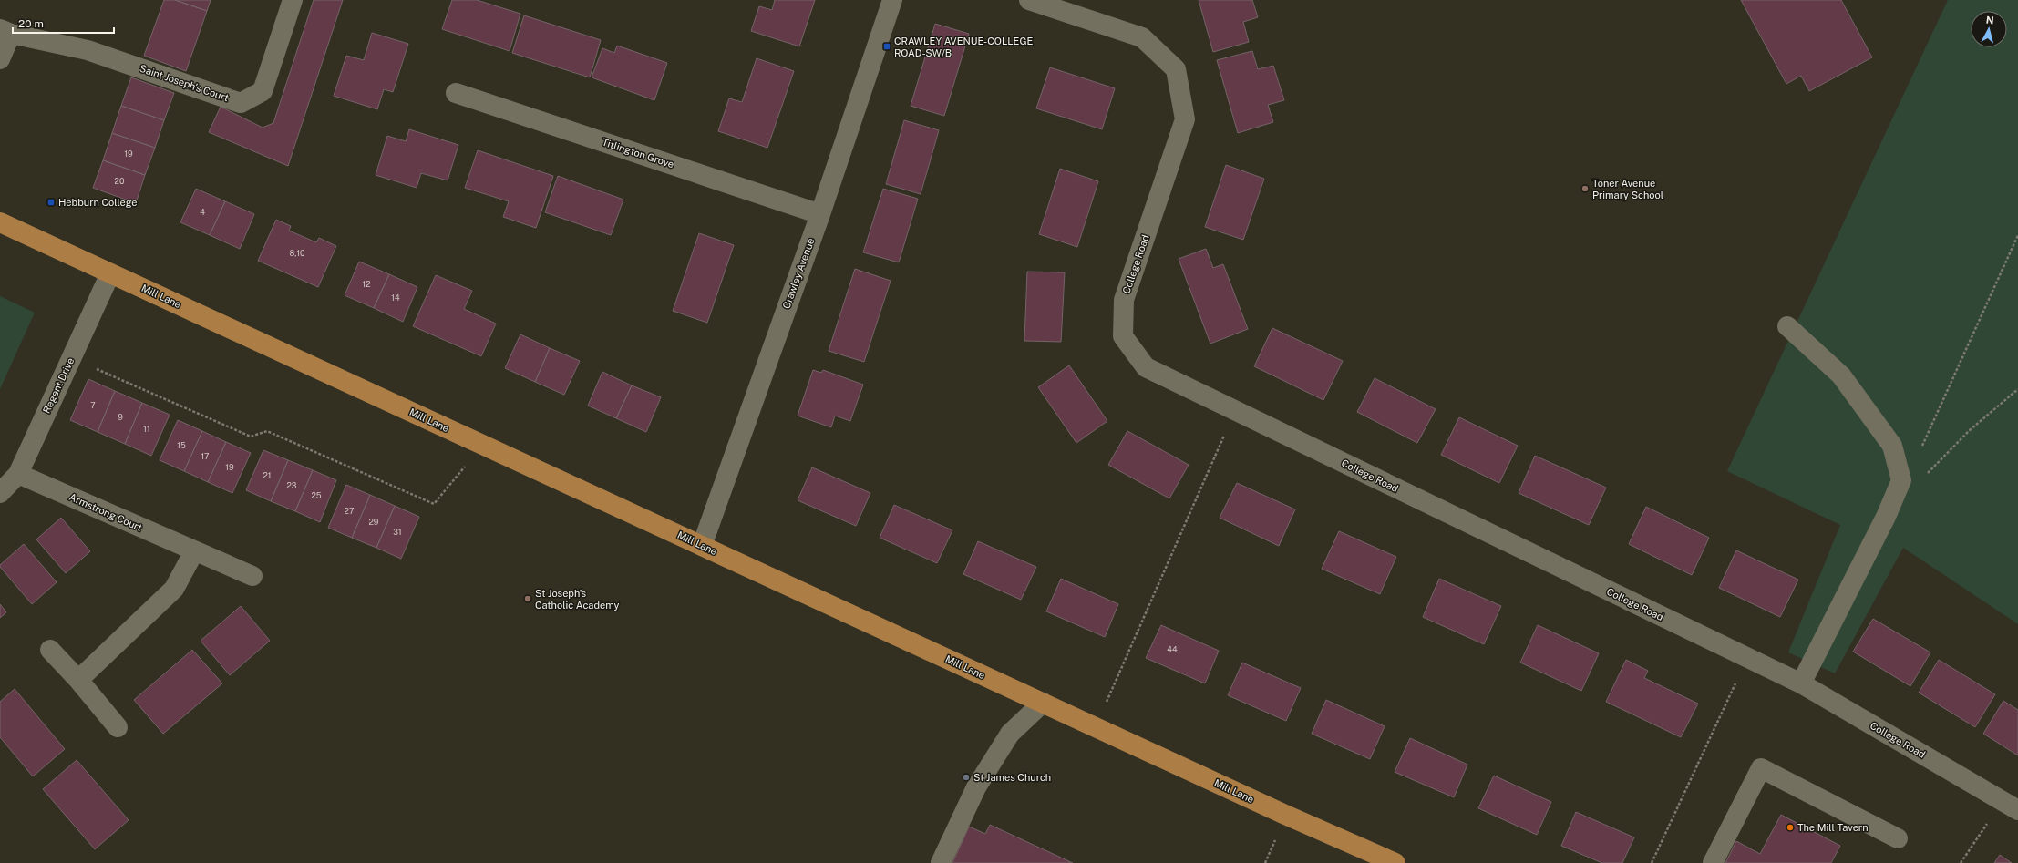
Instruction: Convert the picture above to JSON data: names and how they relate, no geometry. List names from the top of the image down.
{
  "streets": {
    "main road": ["Mill Lane"],
    "street": [
      "Saint Joseph's Court",
      "Titlington Grove",
      "College Road",
      "Crawley Avenue",
      "Regent Drive",
      "Armstrong Court"
    ]
  },
  "crossings": [
    ["Titlington Grove", "Crawley Avenue"],
    ["Crawley Avenue", "Mill Lane"],
    ["Mill Lane", "Regent Drive"],
    ["Regent Drive", "Armstrong Court"]
  ],
  "places": {
    "transit": ["CRAWLEY AVENUE-COLLEGE ROAD-SW/B", "Hebburn College"],
    "other": [
      "Toner Avenue Primary School",
      "St Joseph's Catholic Academy",
      "St James Church",
      "The Mill Tavern"
    ]
  },
  "house_numbers": [
    "19",
    "20",
    "4",
    "8,10",
    "12",
    "14",
    "7",
    "9",
    "11",
    "15",
    "17",
    "19",
    "21",
    "23",
    "25",
    "27",
    "29",
    "31",
    "44"
  ],
  "scale_bar": "20 m",
  "north": "top"
}
